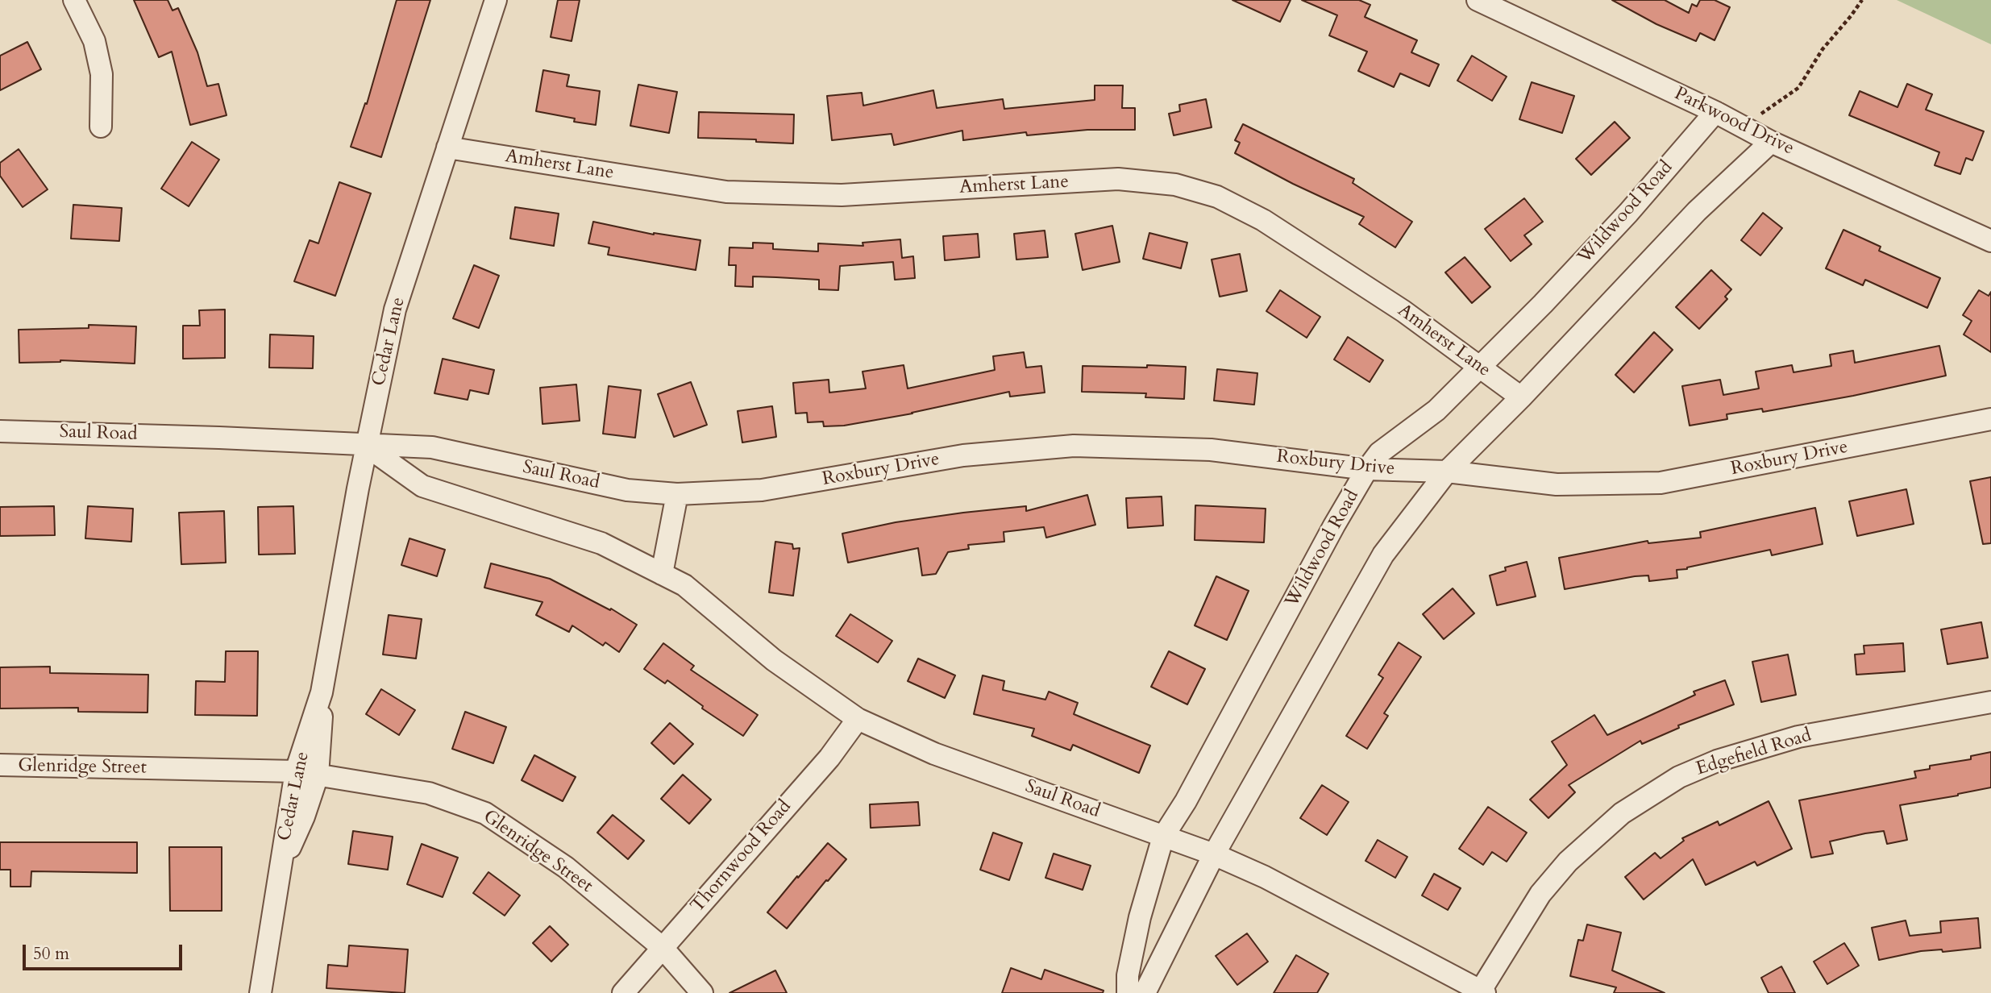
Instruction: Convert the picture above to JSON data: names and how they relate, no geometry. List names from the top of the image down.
{
  "streets": {
    "street": [
      "Parkwood Drive",
      "Amherst Lane",
      "Wildwood Road",
      "Cedar Lane",
      "Saul Road",
      "Roxbury Drive",
      "Edgefield Road",
      "Glenridge Street",
      "Thornwood Road"
    ]
  },
  "crossings": [
    ["Parkwood Drive", "Wildwood Road"],
    ["Amherst Lane", "Wildwood Road"],
    ["Amherst Lane", "Cedar Lane"],
    ["Wildwood Road", "Saul Road"],
    ["Wildwood Road", "Roxbury Drive"],
    ["Cedar Lane", "Saul Road"],
    ["Cedar Lane", "Glenridge Street"],
    ["Saul Road", "Roxbury Drive"],
    ["Saul Road", "Edgefield Road"],
    ["Saul Road", "Thornwood Road"],
    ["Glenridge Street", "Thornwood Road"]
  ],
  "scale_bar": "50 m"
}
